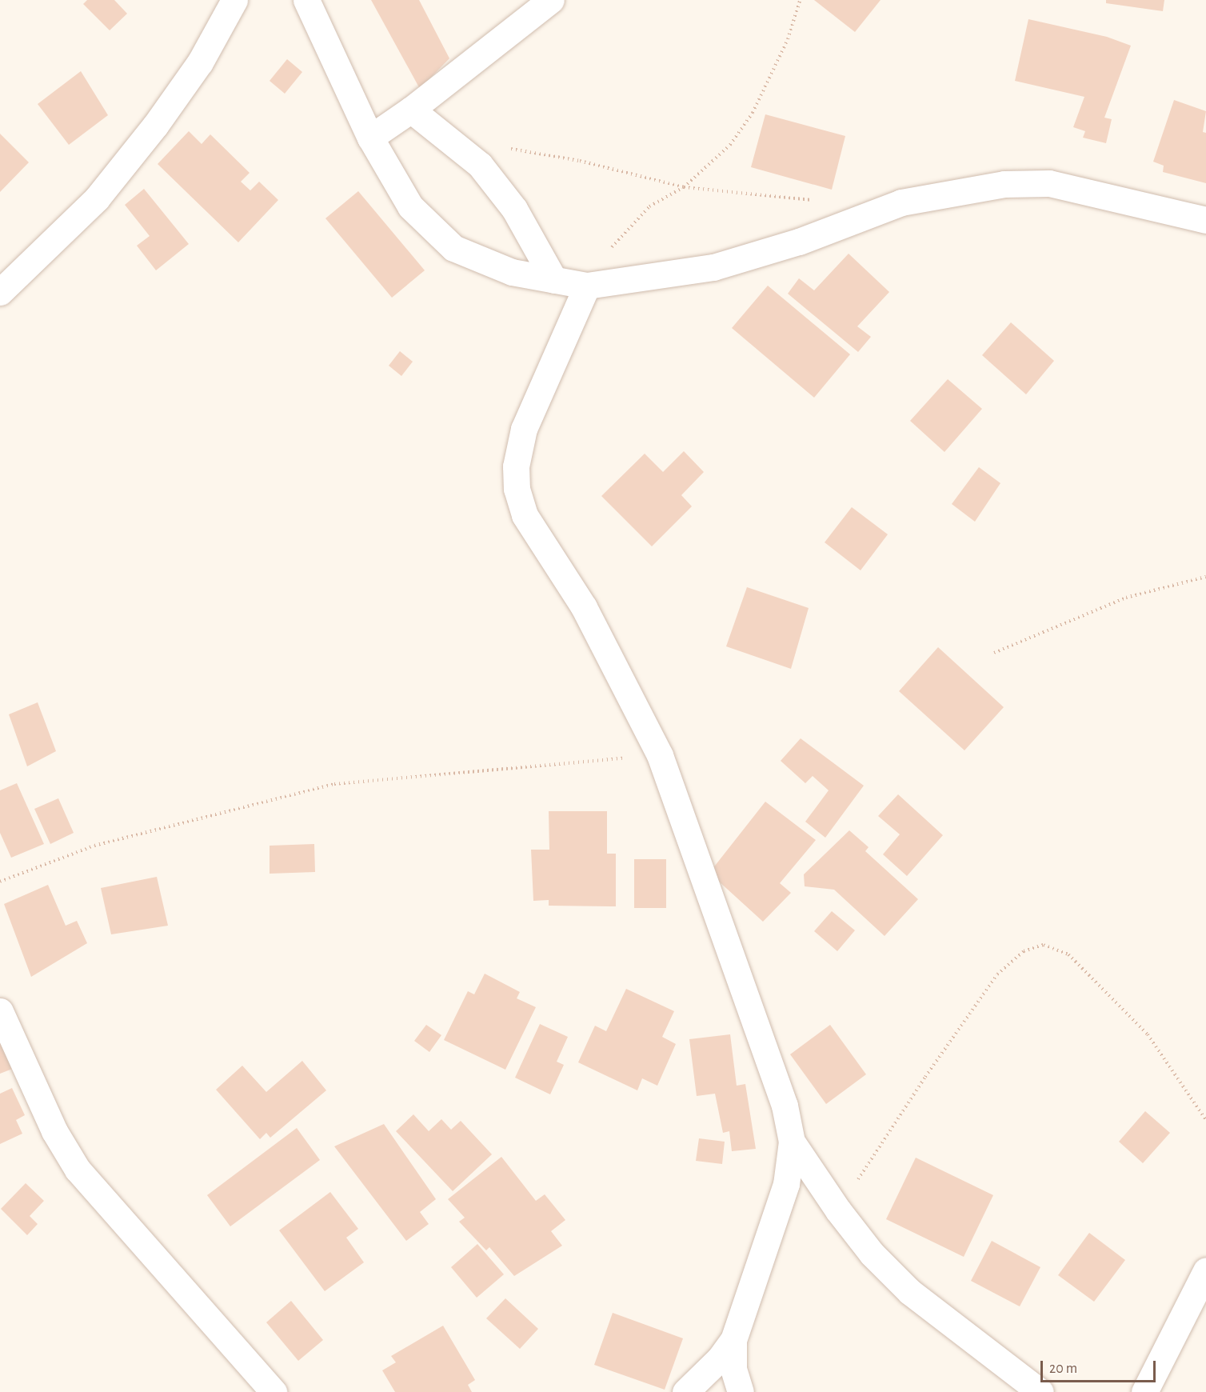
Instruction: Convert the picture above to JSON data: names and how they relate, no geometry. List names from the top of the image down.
{
  "scale_bar": "20 m"
}
